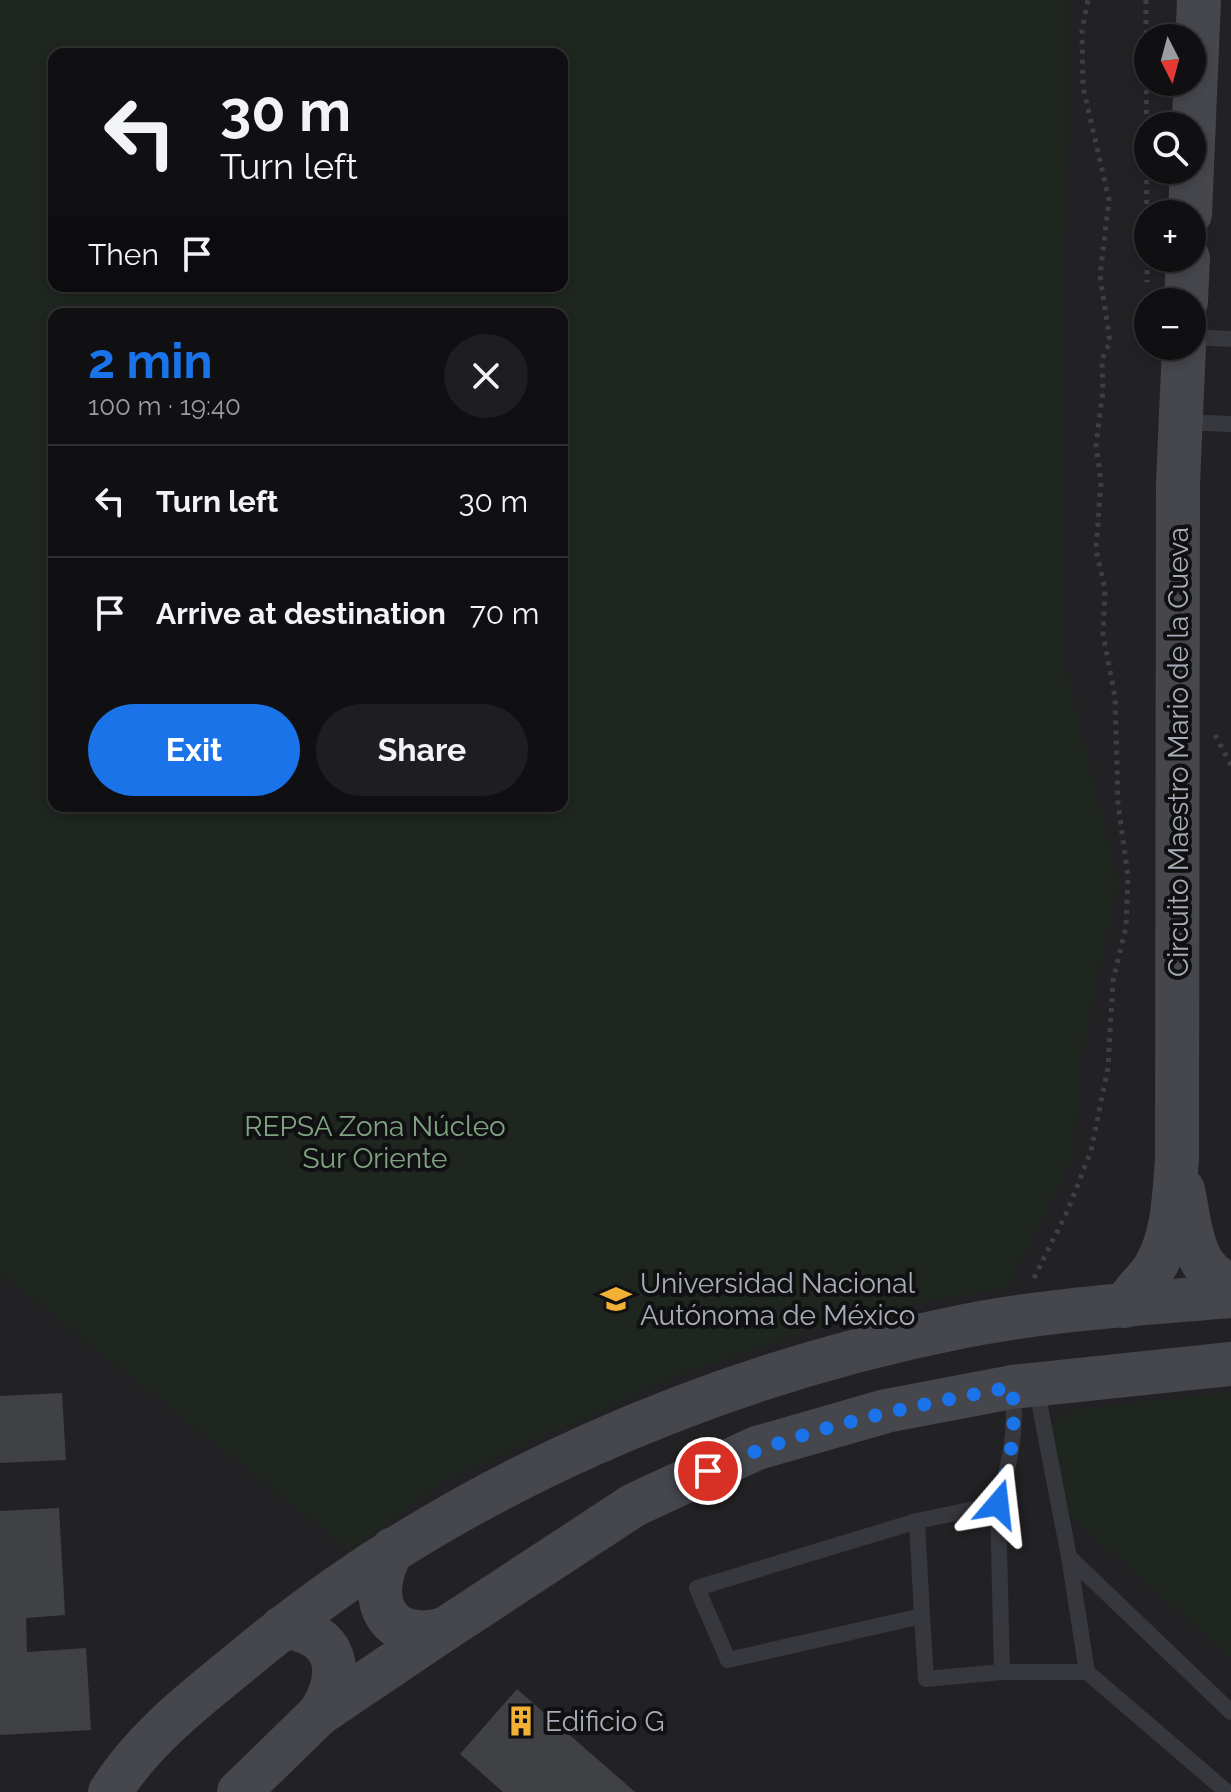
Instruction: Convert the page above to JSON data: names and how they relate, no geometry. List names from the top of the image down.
{
  "streets": {
    "street": ["Circuito Maestro Mario de la Cueva"]
  },
  "parks": ["REPSA Zona Núcleo Sur Oriente"],
  "places": {
    "school or university": ["Universidad Nacional Autónoma de México"],
    "building": ["Edificio G"]
  },
  "north": "bottom",
  "page": {
    "map_buttons": ["+", "−"],
    "turn": ["30 m", "Turn left"],
    "then": "Then",
    "heading": ["2 min", "100 m · 19:40"],
    "list": [
      {
        "name": "Turn left",
        "value": "30 m"
      },
      {
        "name": "Arrive at destination",
        "value": "70 m"
      }
    ],
    "buttons": ["Exit", "Share"]
  }
}
